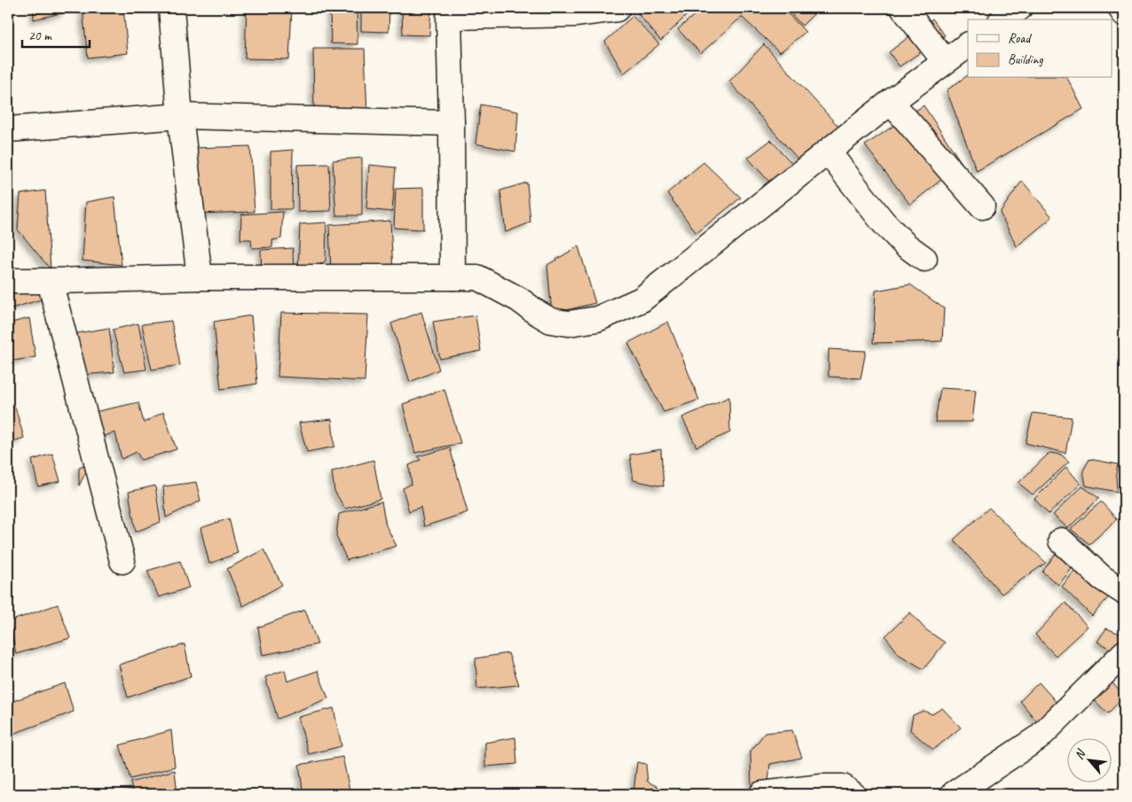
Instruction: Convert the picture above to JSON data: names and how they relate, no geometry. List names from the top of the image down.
{
  "legend": ["Road", "Building"],
  "scale_bar": "20 m",
  "north": "top left"
}
